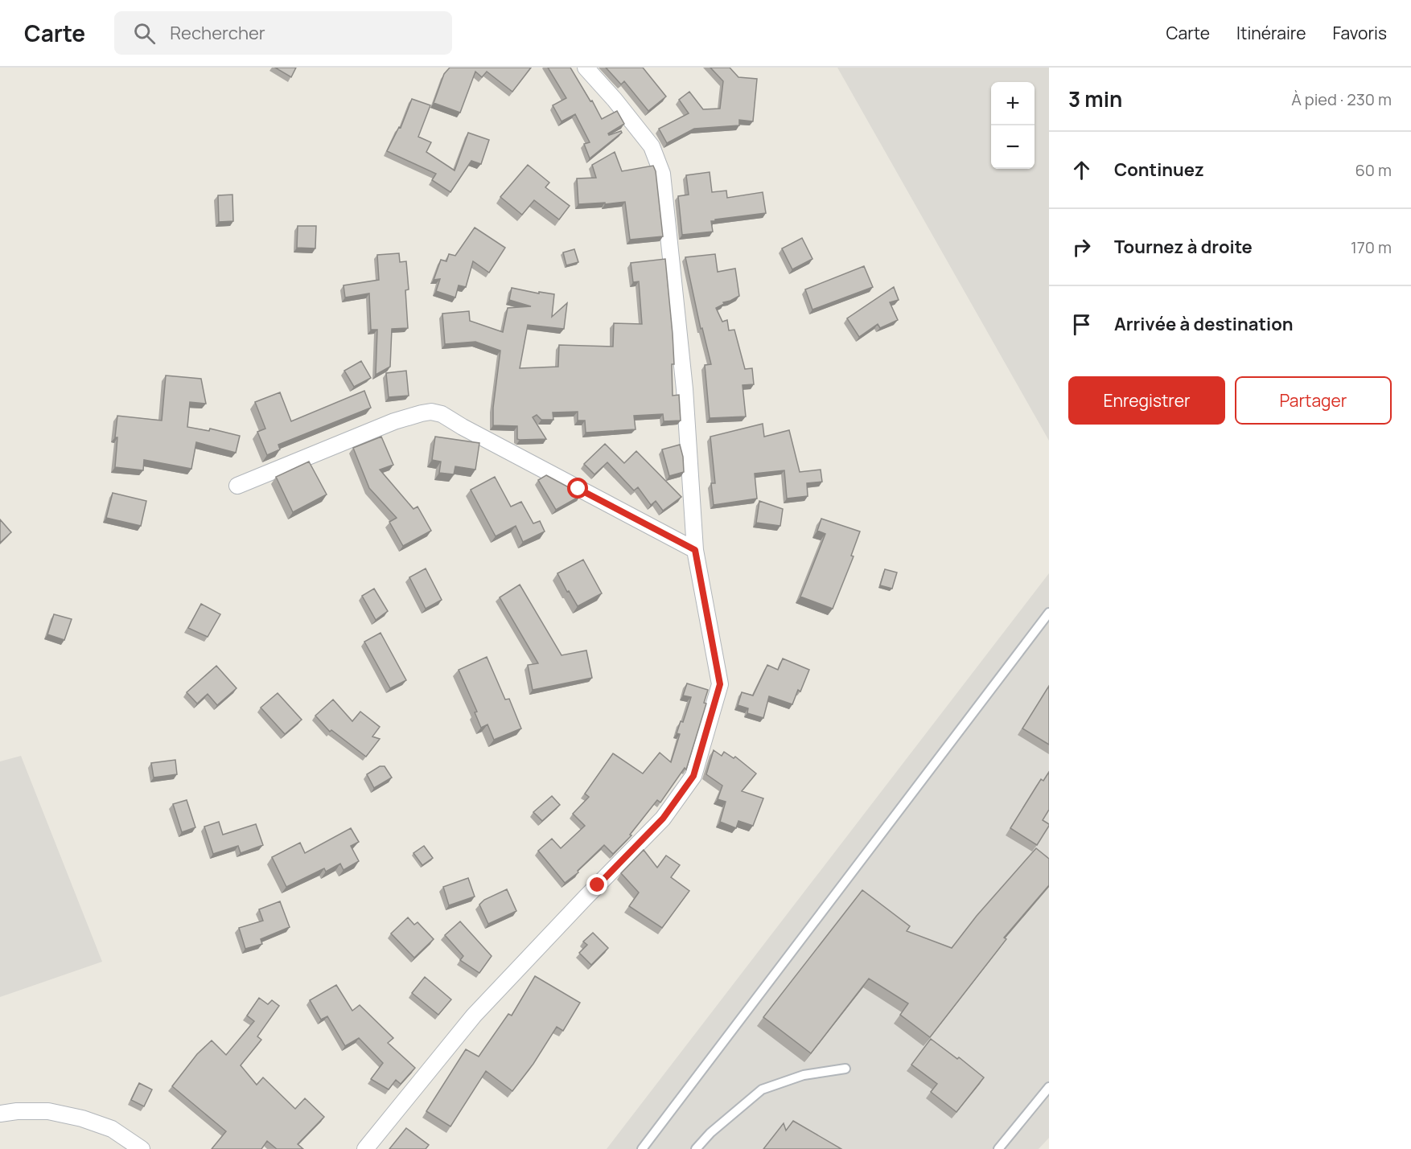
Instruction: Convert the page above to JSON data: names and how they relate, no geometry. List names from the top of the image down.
{
  "page": {
    "header": "Carte",
    "search": "Rechercher",
    "nav": ["Carte", "Itinéraire", "Favoris"],
    "heading": ["3 min", "À pied · 230 m"],
    "map_buttons": ["+", "−"],
    "list": [
      ["Continuez", "60 m"],
      ["Tournez à droite", "170 m"],
      "Arrivée à destination"
    ],
    "buttons": ["Enregistrer", "Partager"]
  }
}
